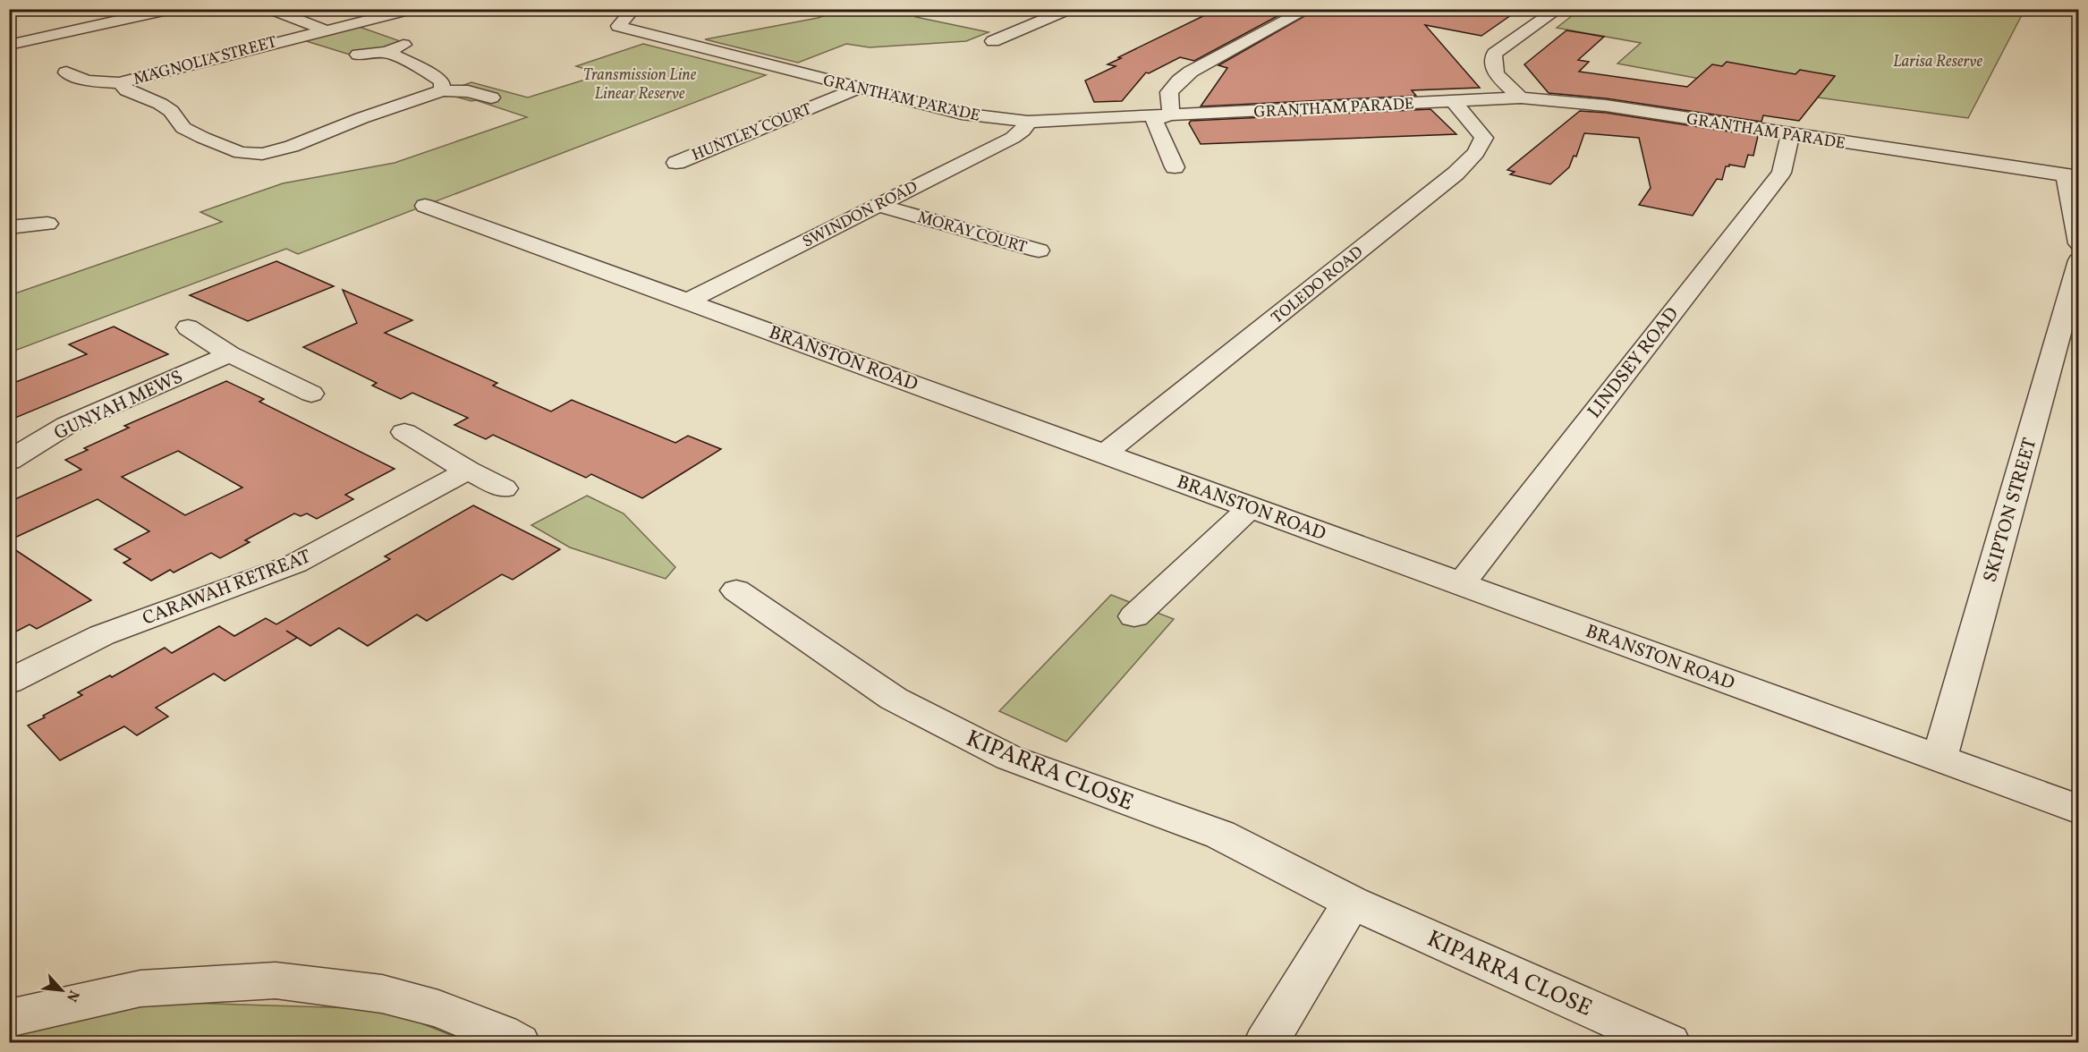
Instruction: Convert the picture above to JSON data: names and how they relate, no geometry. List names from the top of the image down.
{
  "streets": {
    "street": [
      "MAGNOLIA STREET",
      "GRANTHAM PARADE",
      "HUNTLEY COURT",
      "SWINDON ROAD",
      "MORAY COURT",
      "TOLEDO ROAD",
      "BRANSTON ROAD",
      "LINDSEY ROAD",
      "GUNYAH MEWS",
      "SKIPTON STREET",
      "CARAWAH RETREAT",
      "KIPARRA CLOSE"
    ]
  },
  "crossings": [
    ["GRANTHAM PARADE", "HUNTLEY COURT"],
    ["GRANTHAM PARADE", "SWINDON ROAD"],
    ["GRANTHAM PARADE", "TOLEDO ROAD"],
    ["GRANTHAM PARADE", "LINDSEY ROAD"],
    ["SWINDON ROAD", "MORAY COURT"],
    ["SWINDON ROAD", "BRANSTON ROAD"],
    ["TOLEDO ROAD", "BRANSTON ROAD"],
    ["BRANSTON ROAD", "LINDSEY ROAD"],
    ["BRANSTON ROAD", "SKIPTON STREET"]
  ],
  "parks": ["Larisa Reserve", "Transmission Line Linear Reserve"],
  "north": "bottom right"
}
